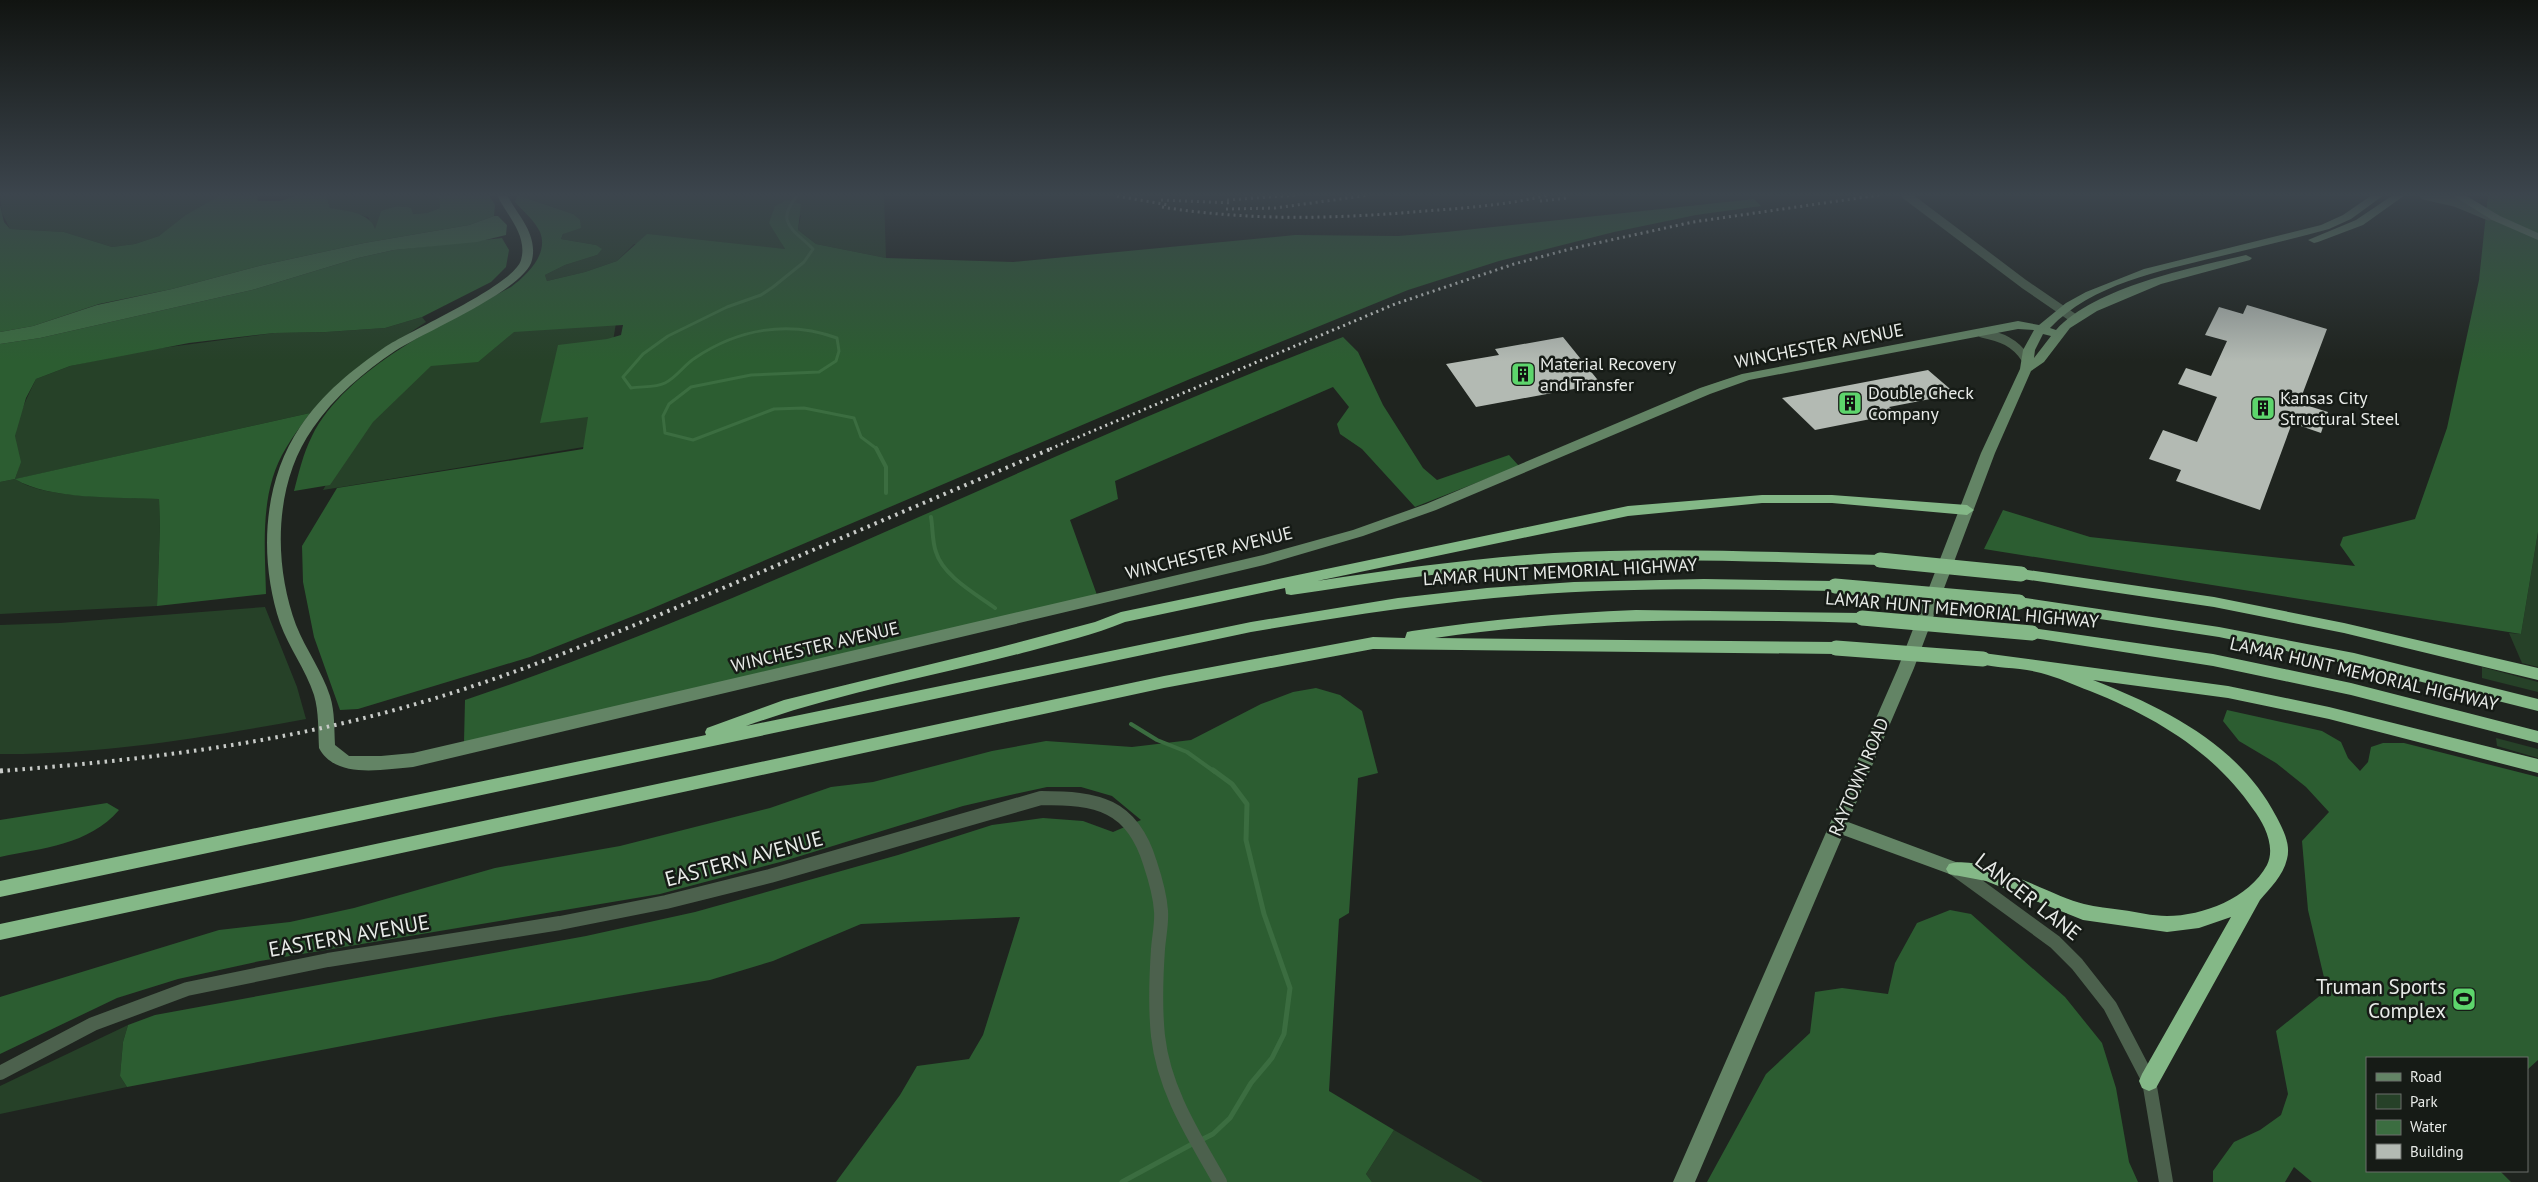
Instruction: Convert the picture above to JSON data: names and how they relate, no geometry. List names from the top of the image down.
{
  "streets": {
    "highway": ["LAMAR HUNT MEMORIAL HIGHWAY"],
    "street": [
      "WINCHESTER AVENUE",
      "RAYTOWN ROAD",
      "EASTERN AVENUE",
      "LANCER LANE"
    ]
  },
  "crossings": [
    ["WINCHESTER AVENUE", "RAYTOWN ROAD"],
    ["RAYTOWN ROAD", "LANCER LANE"]
  ],
  "places": {
    "building": ["Material Recovery and Transfer", "Double Check Company", "Kansas City Structural Steel"],
    "sports": ["Truman Sports Complex"]
  },
  "legend": [
    "Road",
    "Park",
    "Water",
    "Building"
  ]
}
